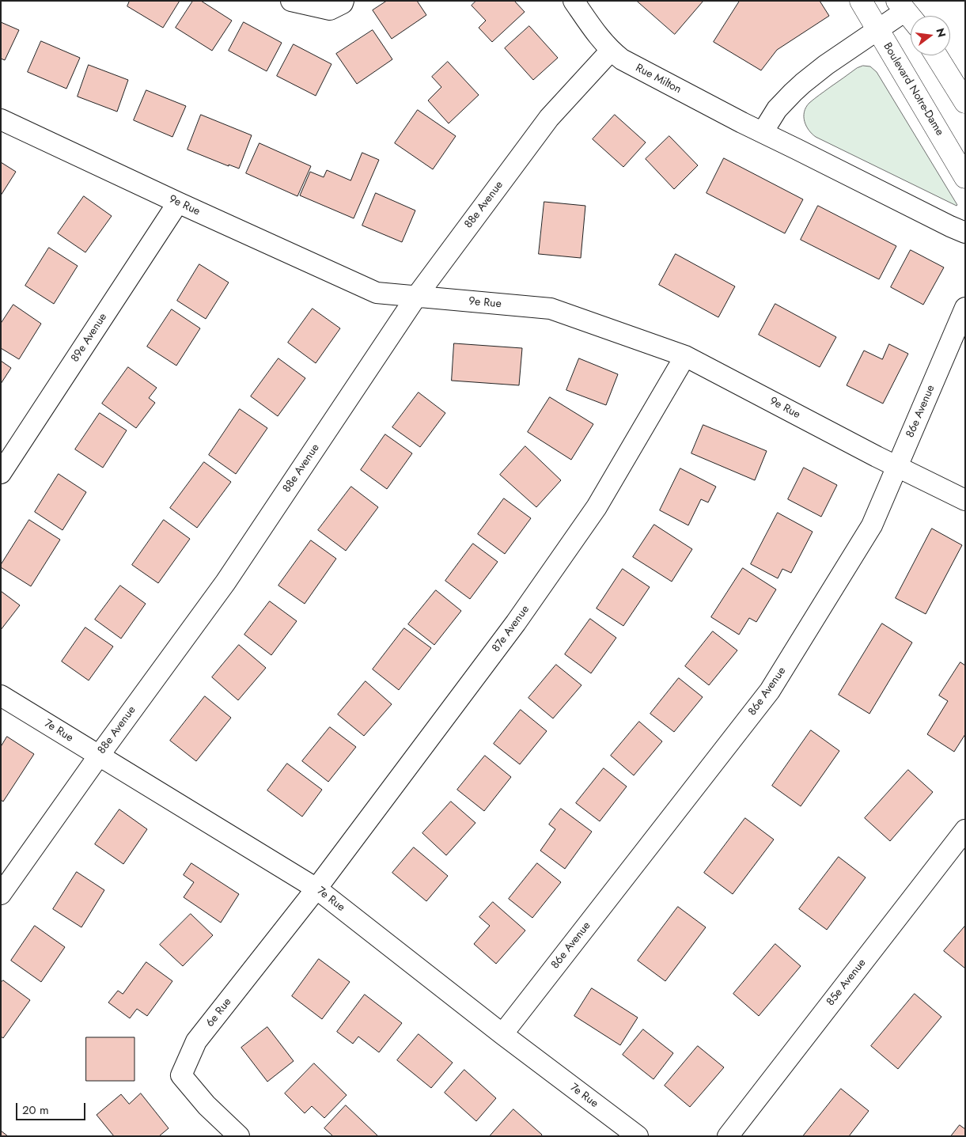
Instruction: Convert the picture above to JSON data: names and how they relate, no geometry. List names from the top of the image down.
{
  "streets": {
    "street": [
      "Rue Milton",
      "Boulevard Notre-Dame",
      "88e Avenue",
      "9e Rue",
      "89e Avenue",
      "86e Avenue",
      "87e Avenue",
      "7e Rue",
      "85e Avenue",
      "6e Rue"
    ]
  },
  "crossings": [
    ["Rue Milton", "88e Avenue"],
    ["88e Avenue", "9e Rue"],
    ["88e Avenue", "7e Rue"],
    ["9e Rue", "89e Avenue"],
    ["9e Rue", "86e Avenue"],
    ["9e Rue", "87e Avenue"],
    ["86e Avenue", "7e Rue"],
    ["87e Avenue", "7e Rue"],
    ["87e Avenue", "6e Rue"],
    ["7e Rue", "6e Rue"]
  ],
  "scale_bar": "20 m",
  "north": "right"
}
